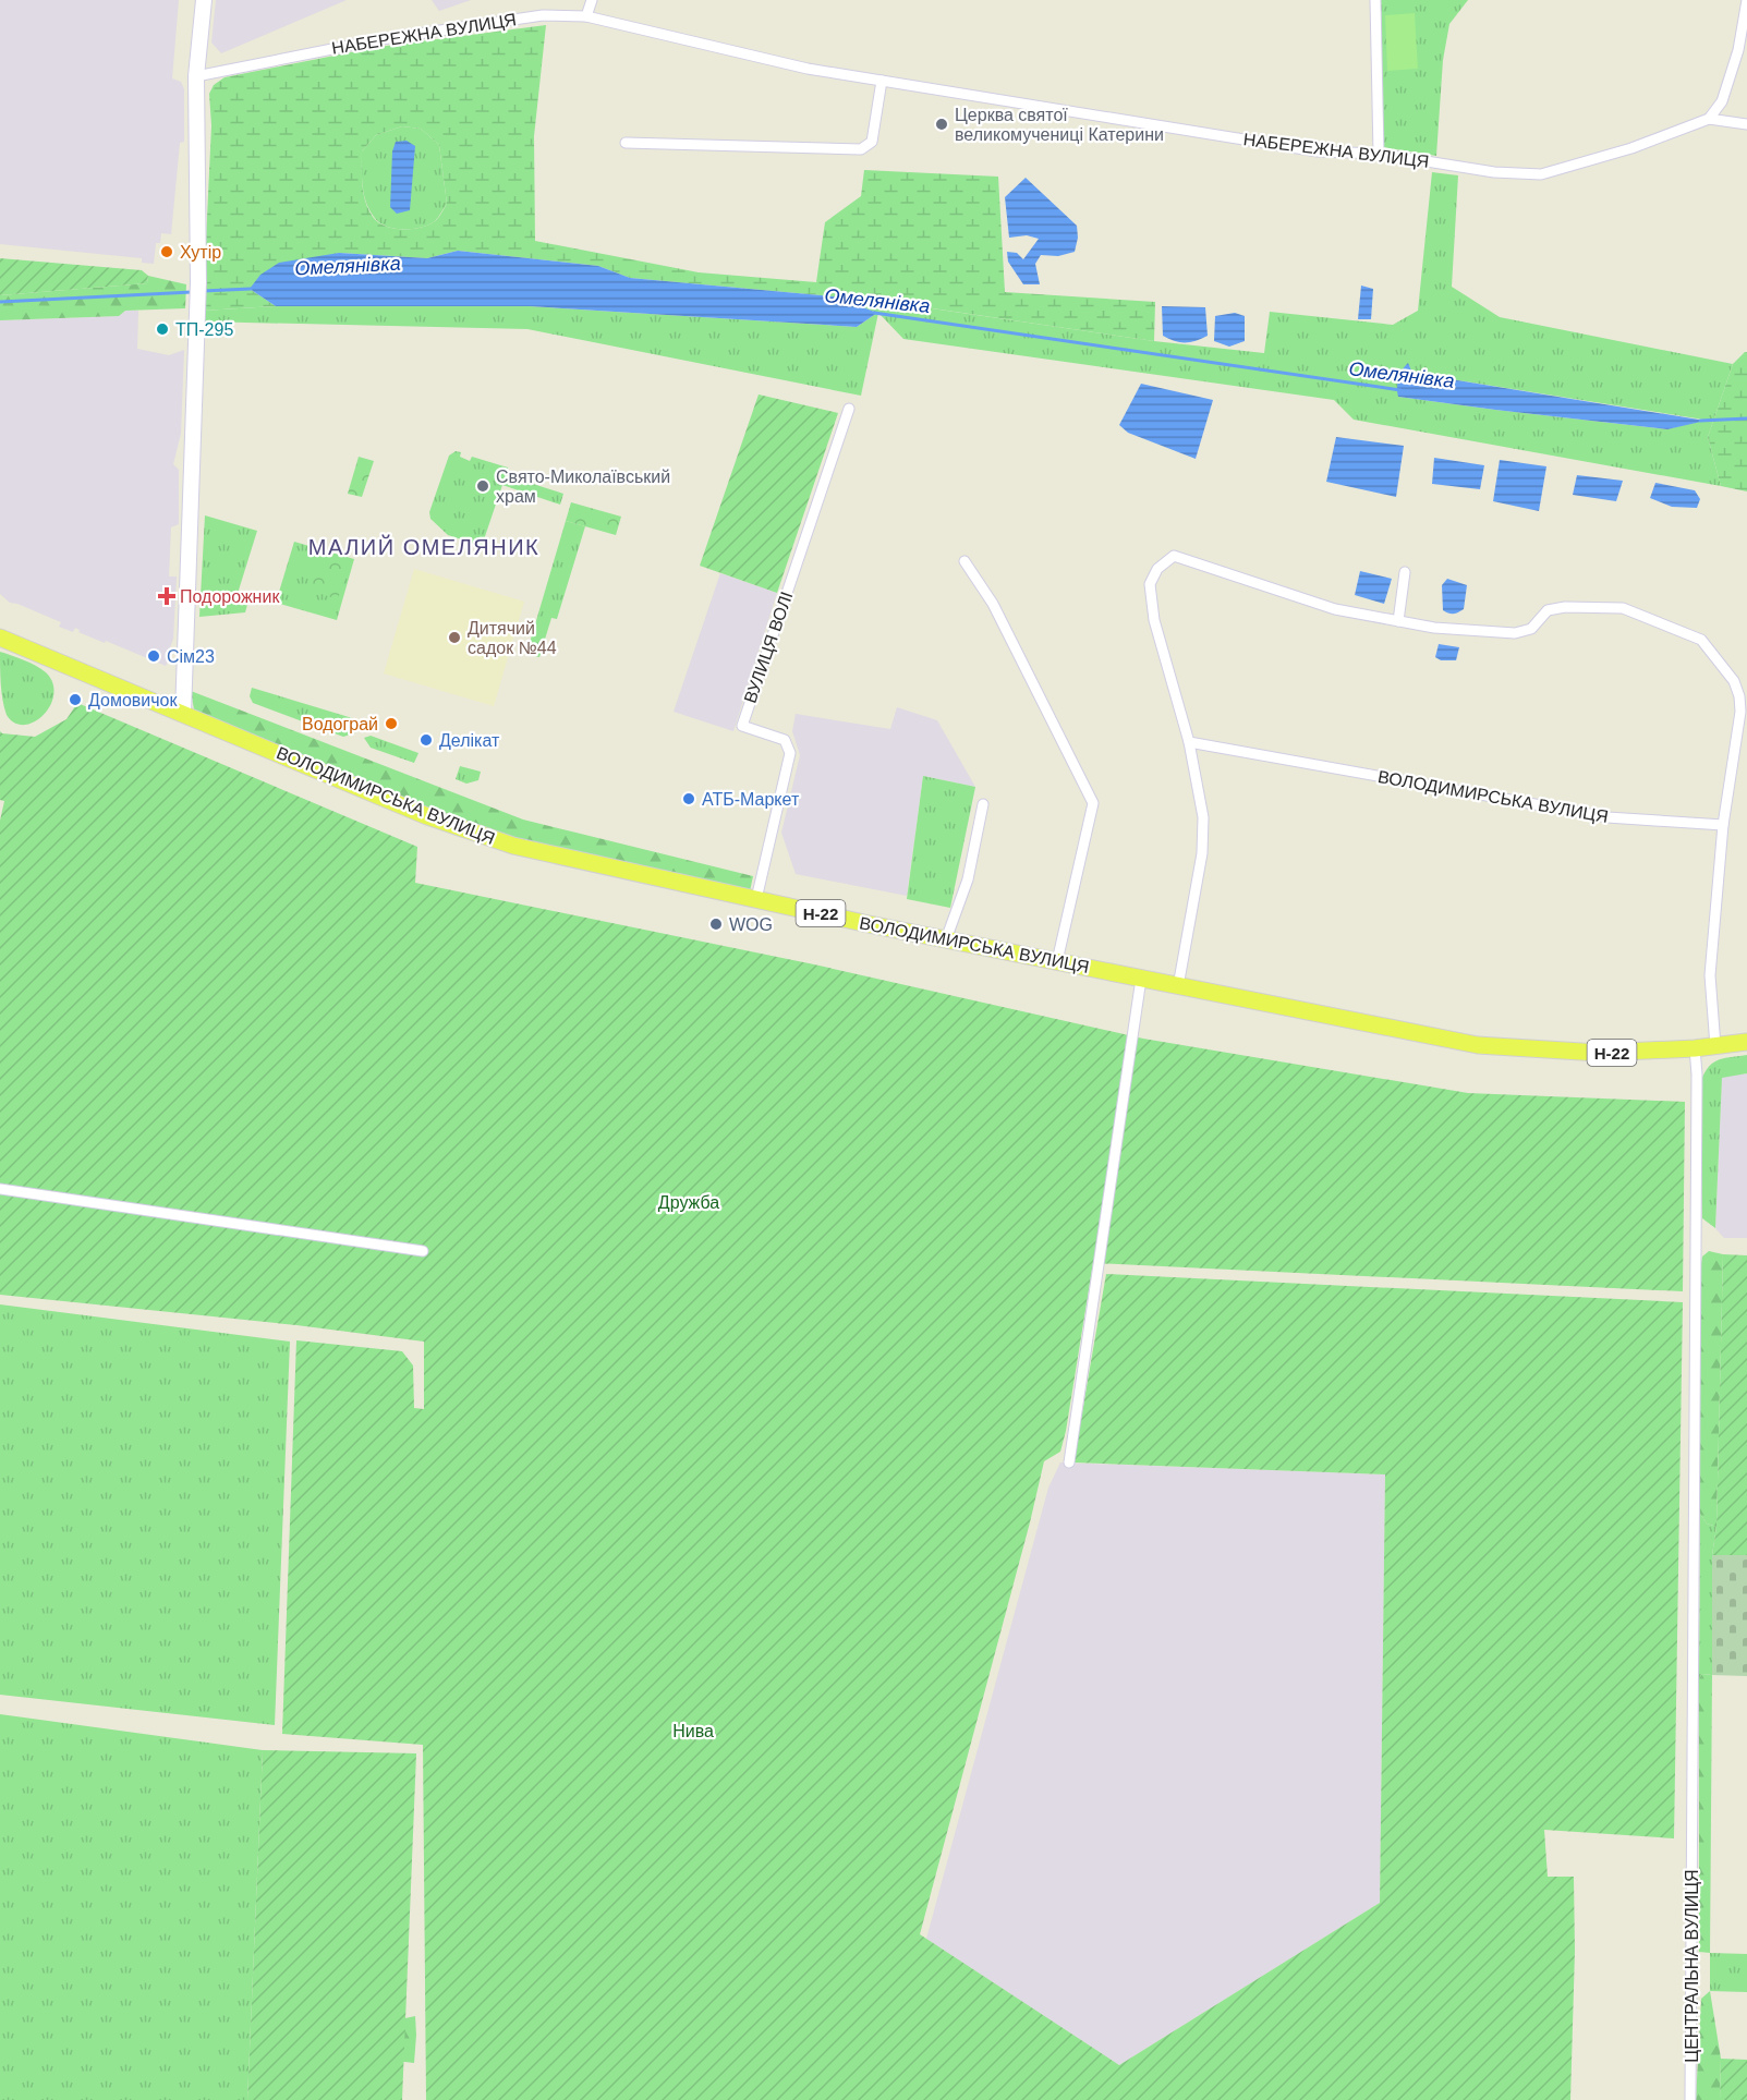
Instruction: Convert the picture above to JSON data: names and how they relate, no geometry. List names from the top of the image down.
{
  "streets": {
    "main road": ["ВОЛОДИМИРСЬКА ВУЛИЦЯ", "Н-22"],
    "street": ["НАБЕРЕЖНА ВУЛИЦЯ", "ВУЛИЦЯ ВОЛІ", "ЦЕНТРАЛЬНА ВУЛИЦЯ"]
  },
  "crossings": [
    ["ВУЛИЦЯ ВОЛІ", "ВОЛОДИМИРСЬКА ВУЛИЦЯ"],
    ["ВОЛОДИМИРСЬКА ВУЛИЦЯ", "Н-22"],
    ["ВОЛОДИМИРСЬКА ВУЛИЦЯ", "ЦЕНТРАЛЬНА ВУЛИЦЯ"],
    ["Н-22", "ЦЕНТРАЛЬНА ВУЛИЦЯ"]
  ],
  "districts": ["МАЛИЙ ОМЕЛЯНИК"],
  "water": ["Омелянівка"],
  "parks": ["Дружба", "Нива"],
  "places": {
    "other": [
      "Церква святої великомучениці Катерини",
      "Хутір",
      "ТП-295",
      "Свято-Миколаївський храм",
      "Дитячий садок №44",
      "Сім23",
      "Домовичок",
      "Водограй",
      "Делікат",
      "АТБ-Маркет",
      "WOG"
    ],
    "health": ["Подорожник"]
  }
}
